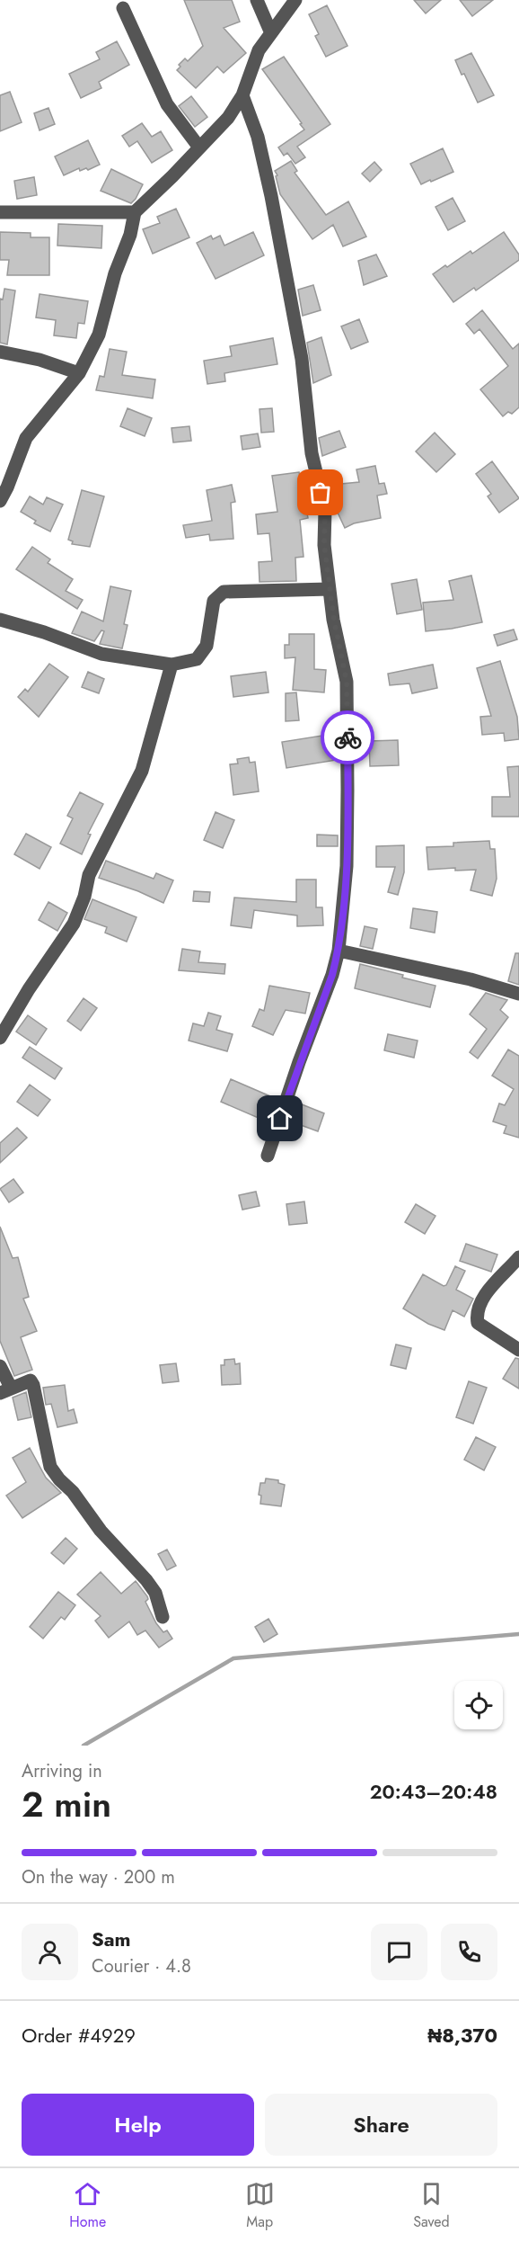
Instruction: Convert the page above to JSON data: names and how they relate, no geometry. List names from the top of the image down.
{
  "page": {
    "heading": ["2 min", "Arriving in", "20:43–20:48"],
    "panel": [
      "Sam",
      "Courier · 4.8",
      "Order #4929",
      "₦8,370"
    ],
    "bar": "On the way · 200 m",
    "buttons": ["Help", "Share"],
    "tabs": ["Home", "Map", "Saved"]
  }
}
